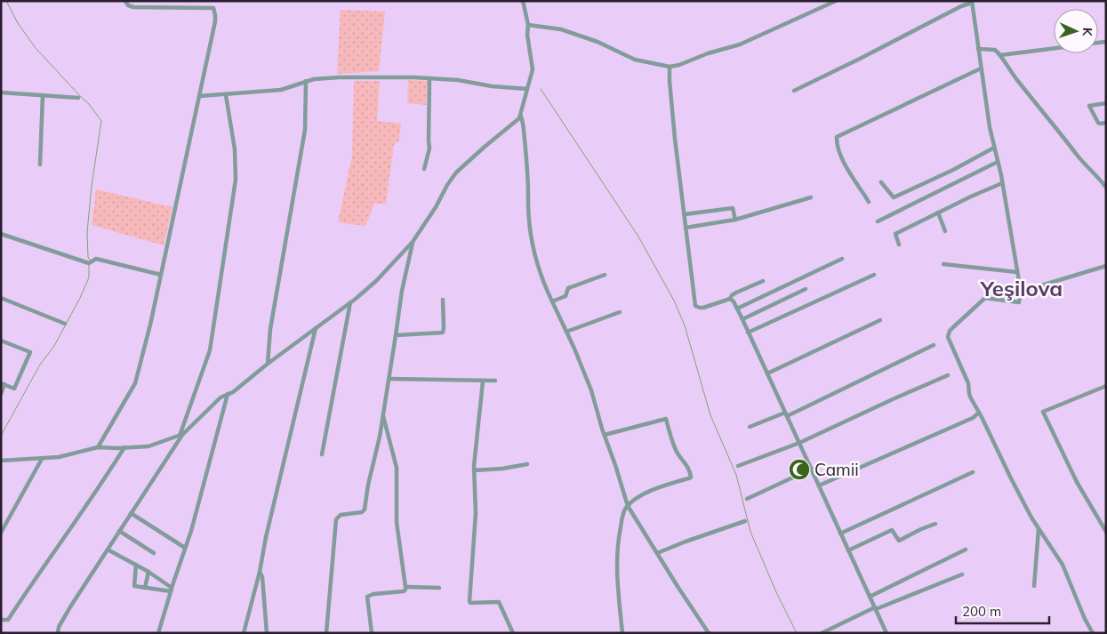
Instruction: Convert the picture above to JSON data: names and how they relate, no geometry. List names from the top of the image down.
{
  "districts": ["Yeşilova"],
  "places": {
    "mosque": ["Camii"]
  },
  "scale_bar": "200 m",
  "north": "right"
}
